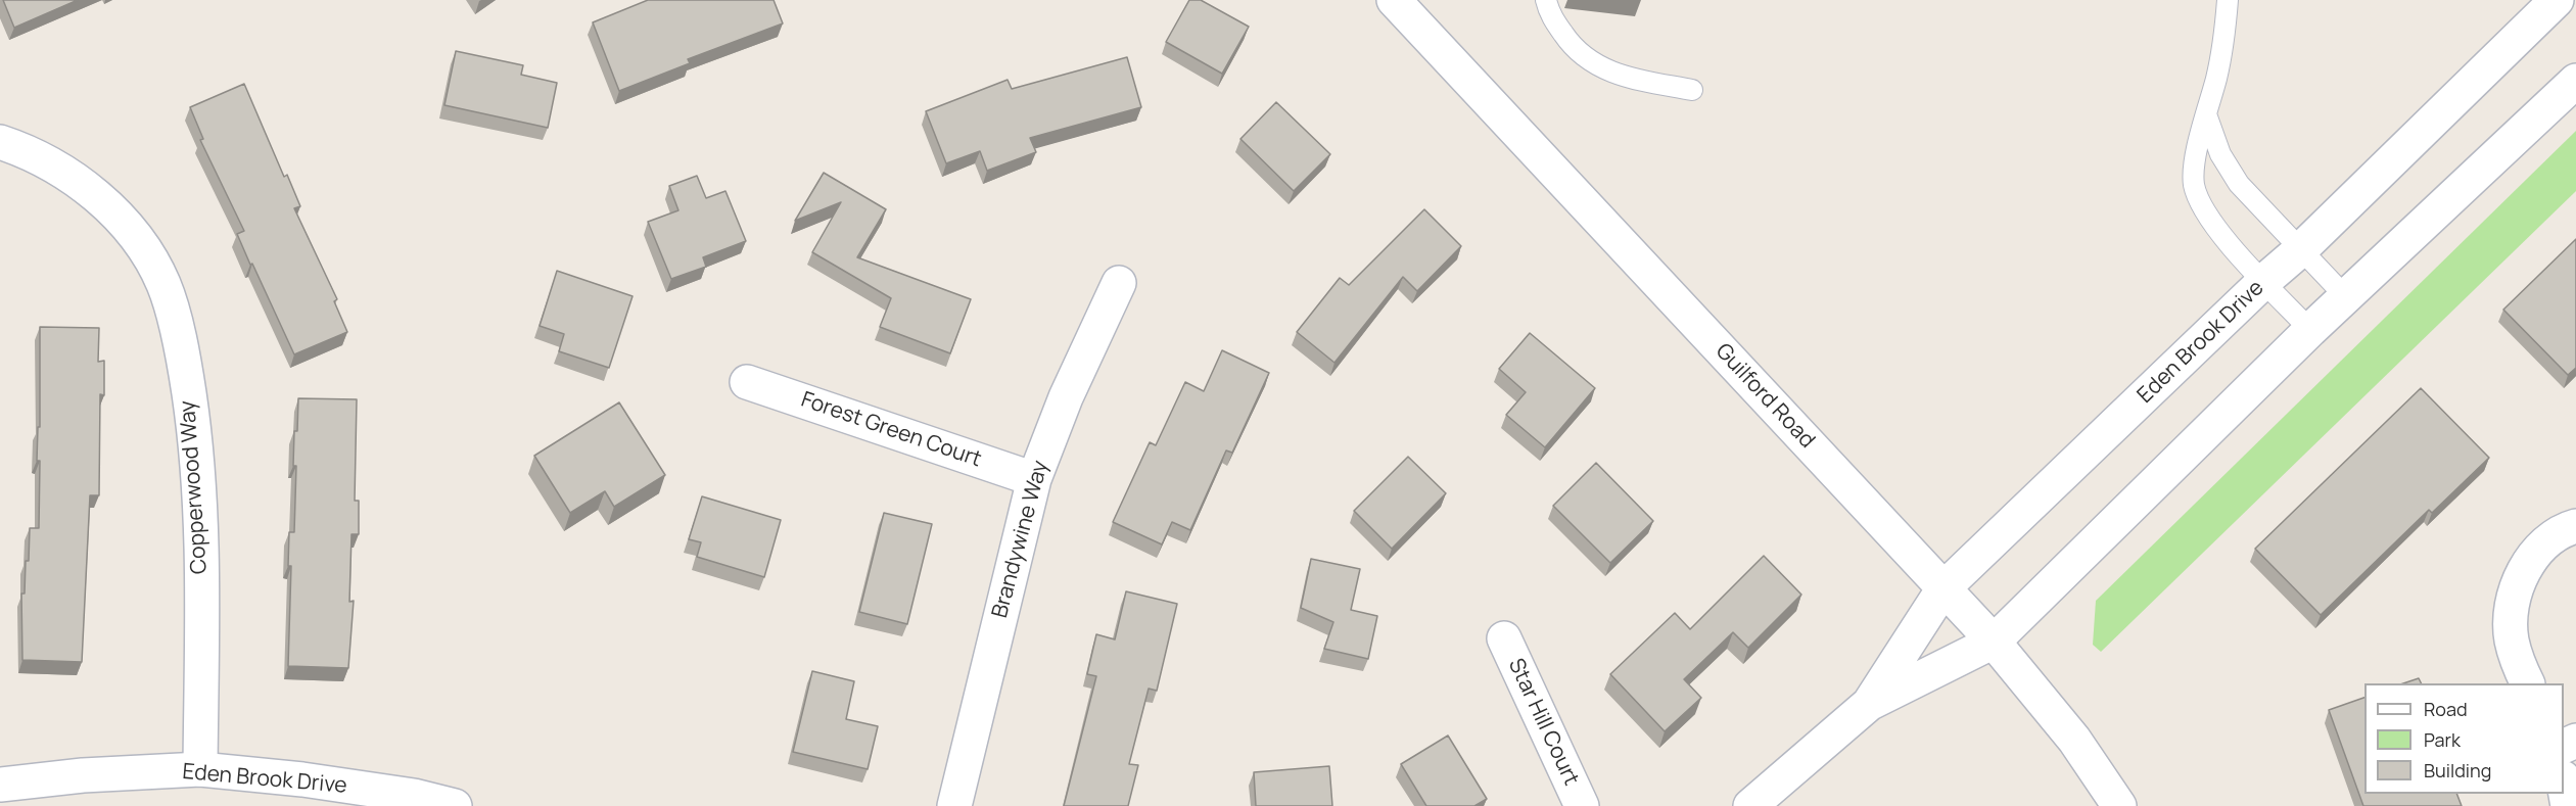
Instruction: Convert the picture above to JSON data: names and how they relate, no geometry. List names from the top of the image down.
{
  "streets": {
    "street": [
      "Eden Brook Drive",
      "Guilford Road",
      "Forest Green Court",
      "Copperwood Way",
      "Brandywine Way",
      "Star Hill Court"
    ]
  },
  "crossings": [
    ["Eden Brook Drive", "Guilford Road"],
    ["Eden Brook Drive", "Copperwood Way"],
    ["Forest Green Court", "Brandywine Way"]
  ],
  "legend": ["Road", "Park", "Building"]
}
